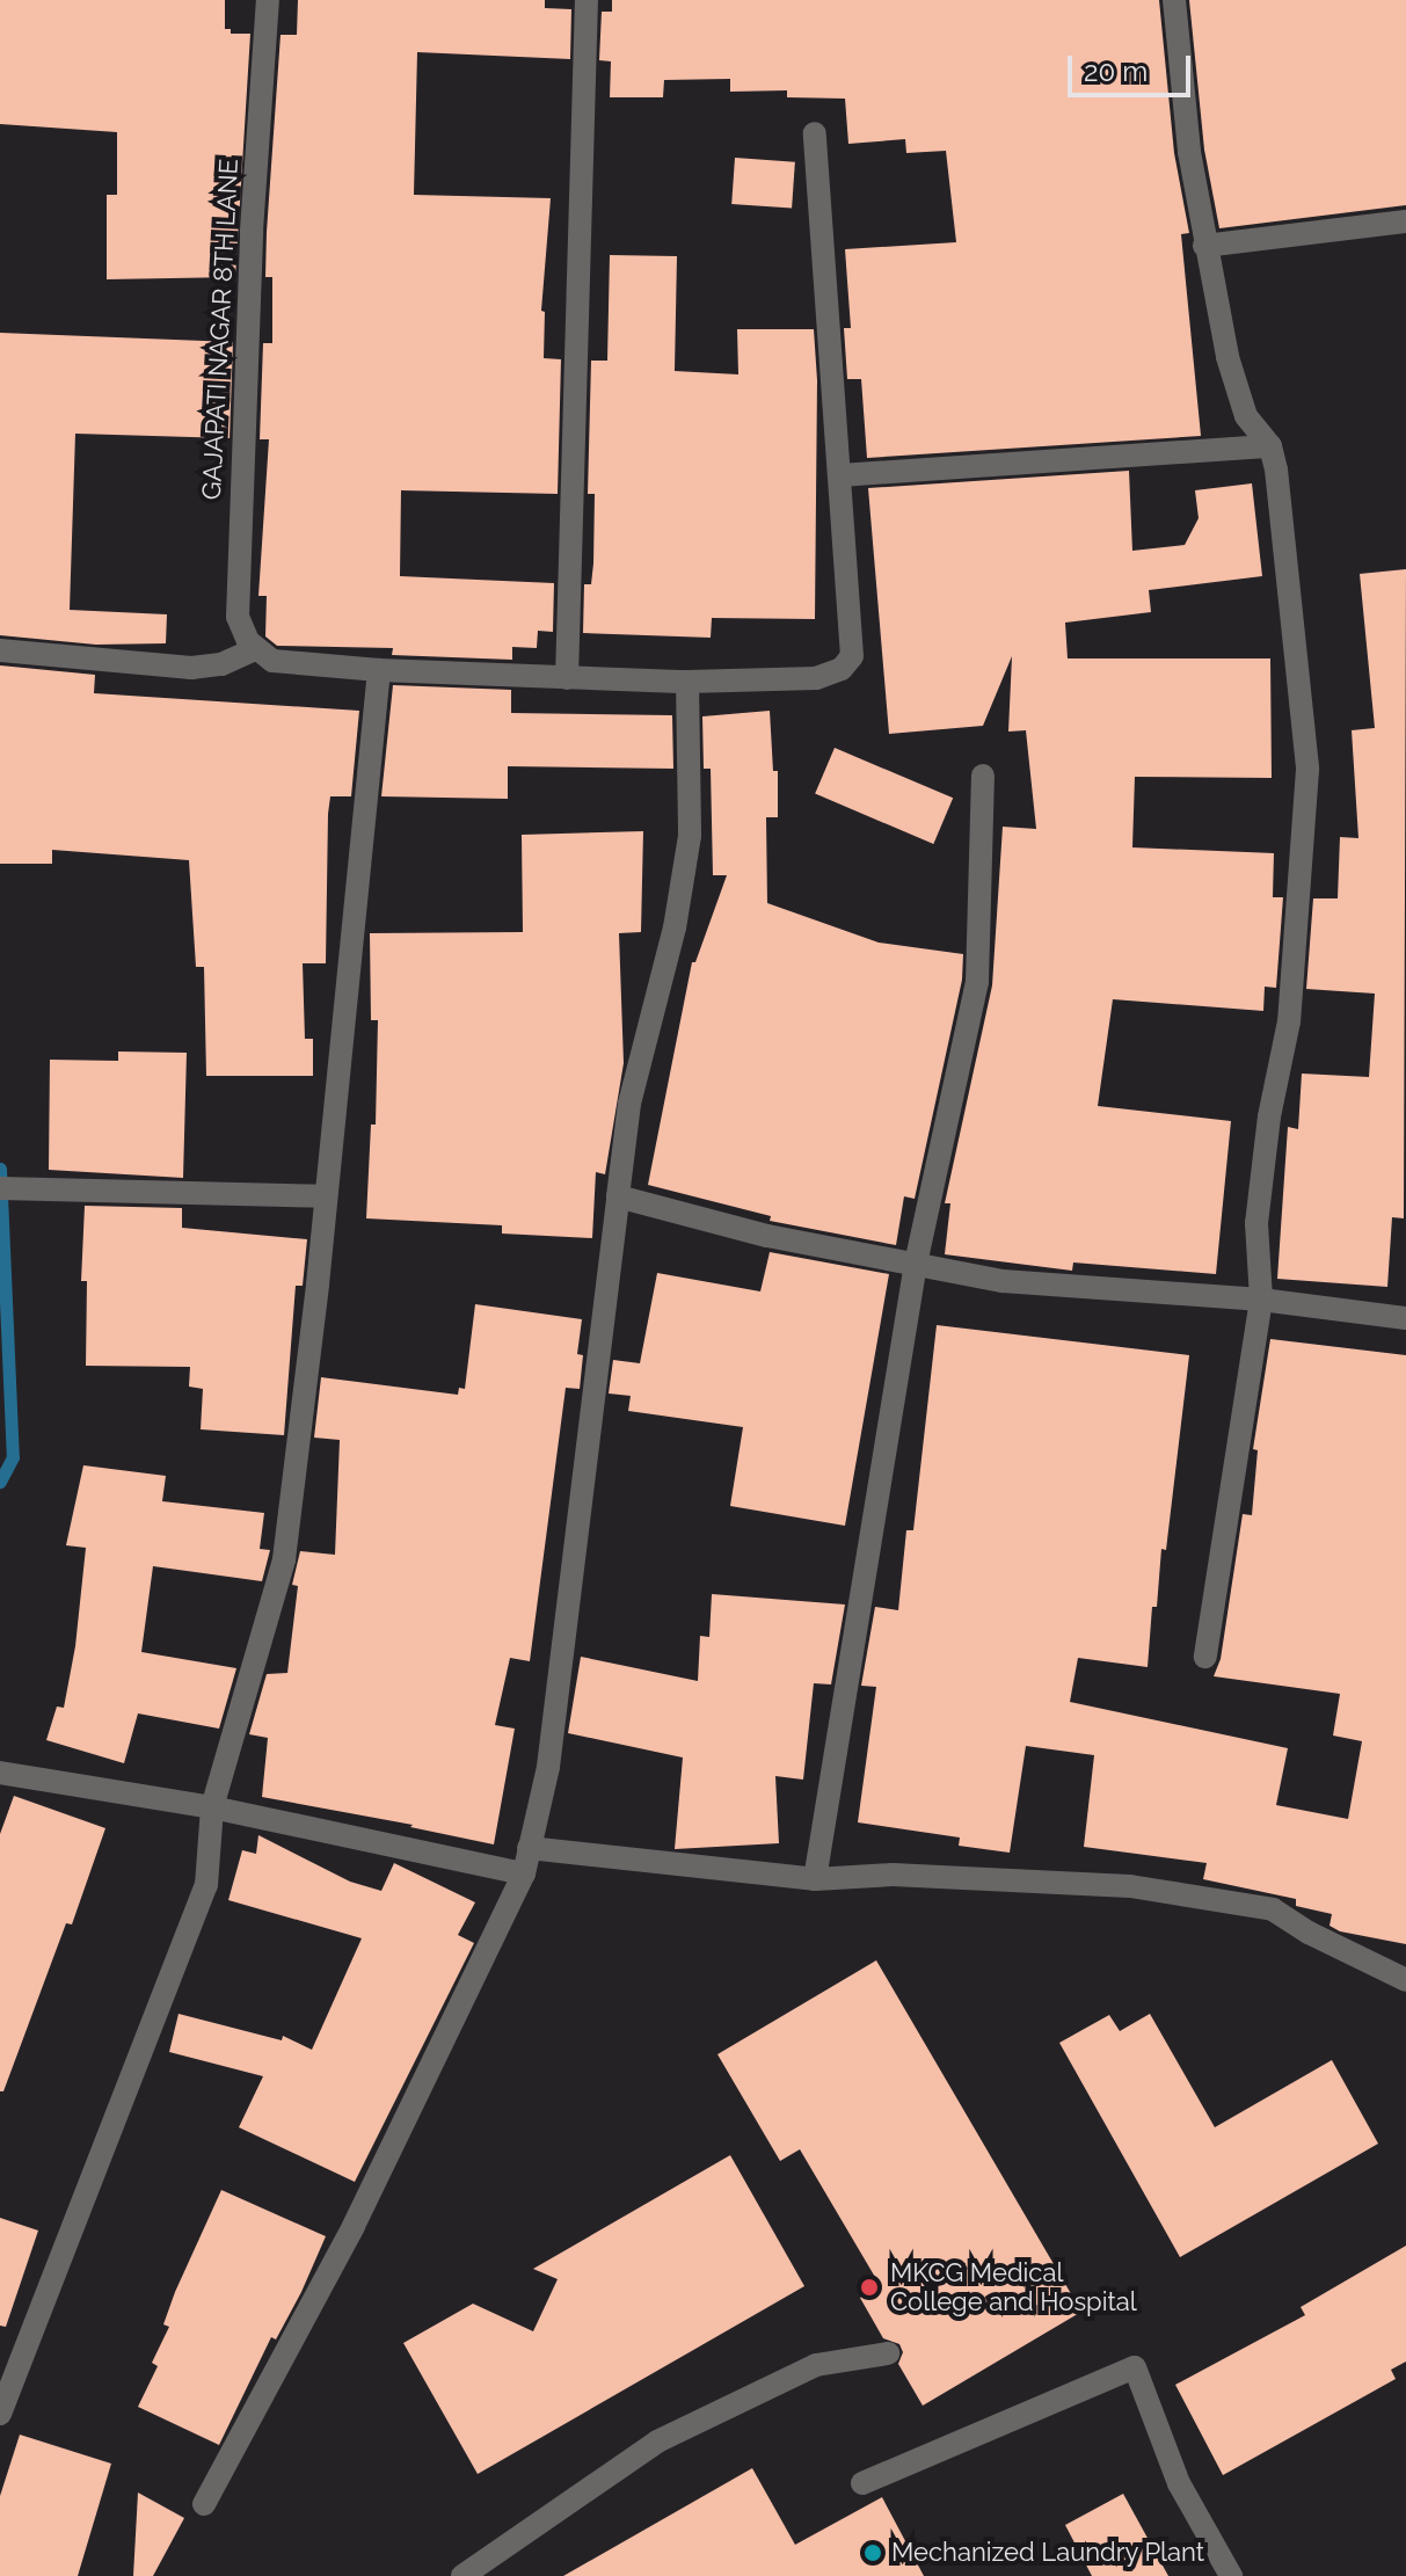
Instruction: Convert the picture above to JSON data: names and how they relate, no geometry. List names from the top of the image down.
{
  "streets": {
    "street": ["GAJAPATI NAGAR 8TH LANE"]
  },
  "places": ["MKCG Medical College and Hospital", "Mechanized Laundry Plant"],
  "scale_bar": "20 m"
}
